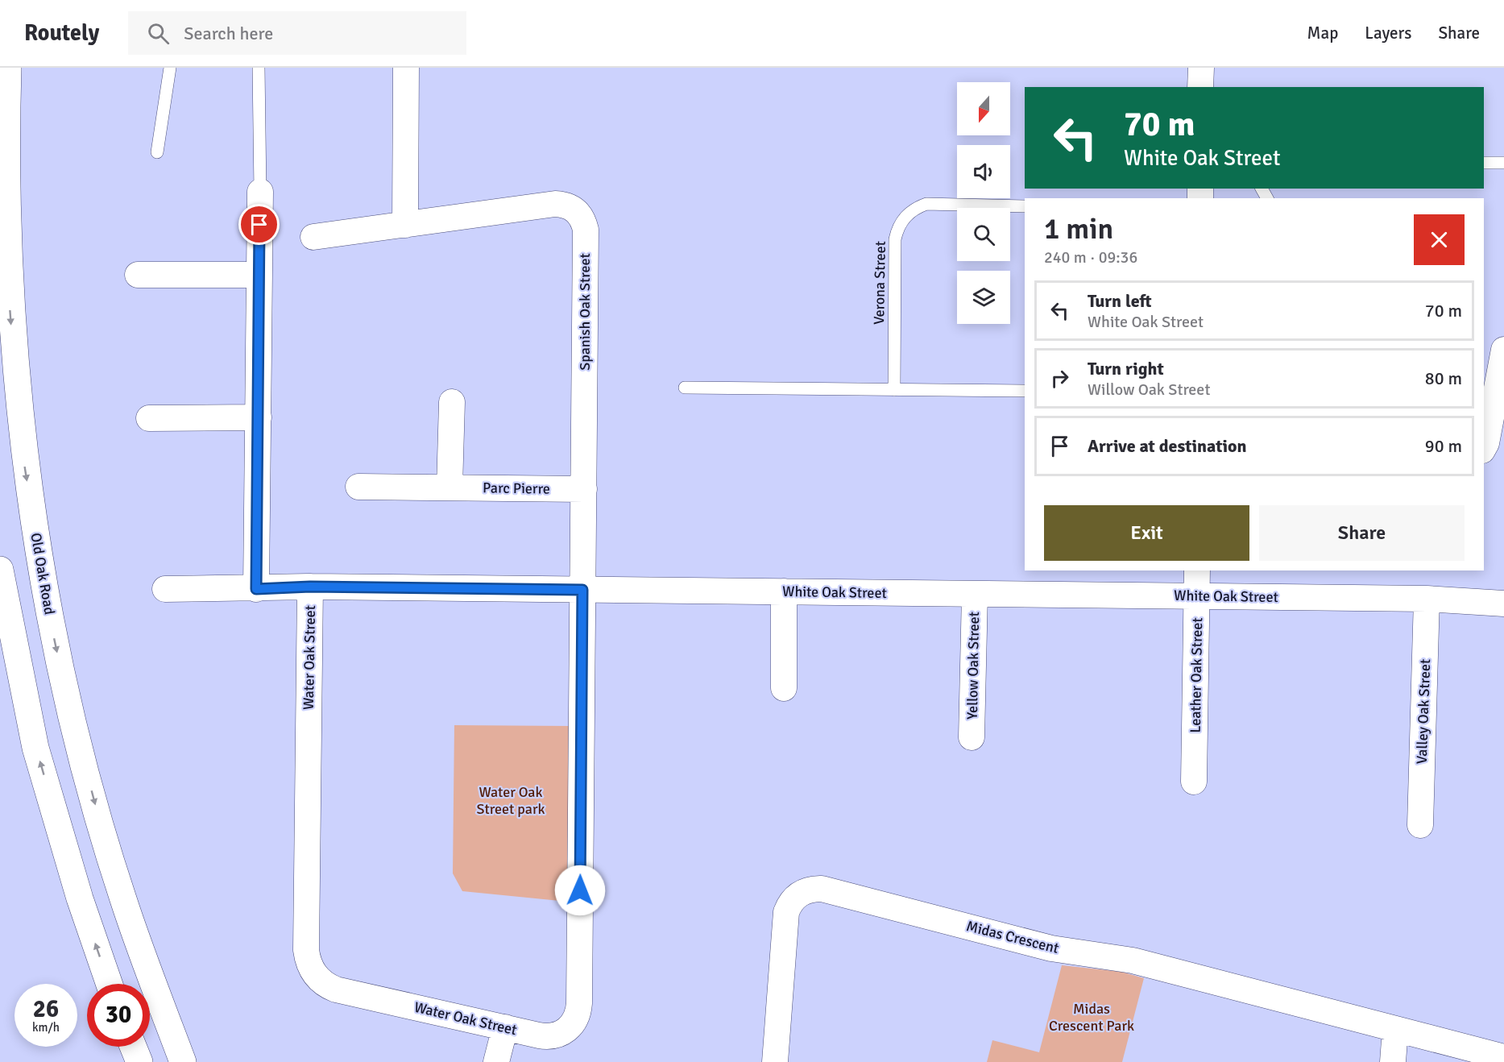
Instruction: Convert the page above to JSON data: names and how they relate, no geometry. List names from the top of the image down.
{
  "streets": {
    "main road": ["Old Oak Road"],
    "street": [
      "Spanish Oak Street",
      "Parc Pierre",
      "White Oak Street",
      "Water Oak Street",
      "Yellow Oak Street",
      "Leather Oak Street",
      "Valley Oak Street",
      "Midas Crescent"
    ],
    "lane": ["Verona Street"]
  },
  "crossings": [
    ["Spanish Oak Street", "Parc Pierre"],
    ["Spanish Oak Street", "White Oak Street"],
    ["Spanish Oak Street", "Water Oak Street"],
    ["White Oak Street", "Water Oak Street"],
    ["White Oak Street", "Yellow Oak Street"],
    ["White Oak Street", "Leather Oak Street"],
    ["White Oak Street", "Valley Oak Street"]
  ],
  "parks": ["Water Oak Street park", "Midas Crescent Park"],
  "north": "bottom",
  "page": {
    "header": "Routely",
    "search": "Search here",
    "nav": ["Map", "Layers", "Share"],
    "turn": ["70 m", "White Oak Street"],
    "heading": ["1 min", "240 m · 09:36"],
    "list": [
      {
        "name": "Turn left",
        "note": "White Oak Street",
        "value": "70 m"
      },
      {
        "name": "Turn right",
        "note": "Willow Oak Street",
        "value": "80 m"
      },
      {
        "name": "Arrive at destination",
        "value": "90 m"
      }
    ],
    "buttons": ["Exit", "Share"],
    "speed": "26 km/h",
    "limit": "30"
  }
}
